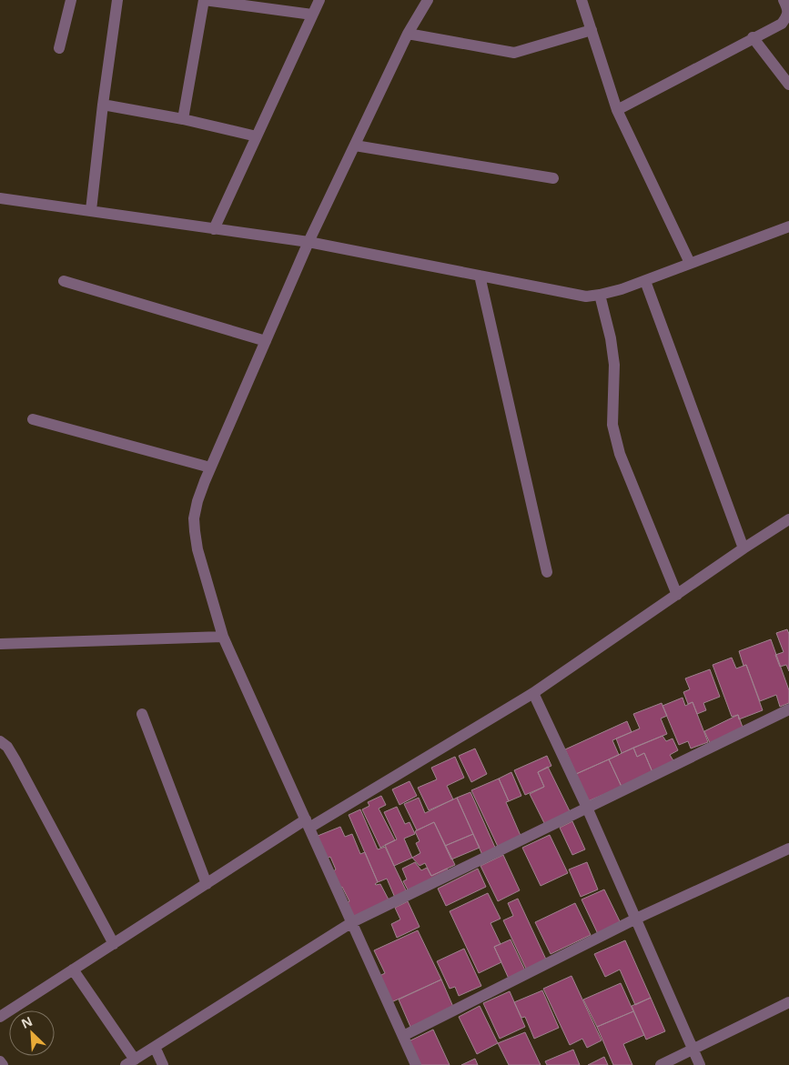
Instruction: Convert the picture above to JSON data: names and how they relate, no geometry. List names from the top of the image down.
{
  "north": "top left"
}
